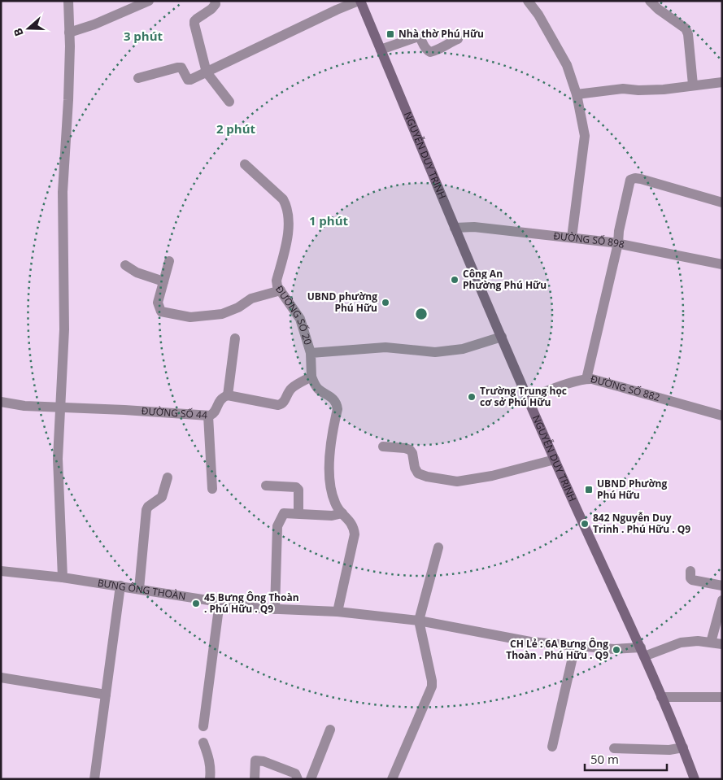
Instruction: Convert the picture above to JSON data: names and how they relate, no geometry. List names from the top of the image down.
{
  "streets": {
    "main road": ["NGUYỄN DUY TRINH"],
    "street": [
      "ĐƯỜNG SỐ 898",
      "ĐƯỜNG SỐ 20",
      "ĐƯỜNG SỐ 882",
      "ĐƯỜNG SỐ 44",
      "BƯNG ÔNG THOÀN"
    ]
  },
  "crossings": [
    ["NGUYỄN DUY TRINH", "ĐƯỜNG SỐ 898"],
    ["NGUYỄN DUY TRINH", "ĐƯỜNG SỐ 882"],
    ["NGUYỄN DUY TRINH", "BƯNG ÔNG THOÀN"]
  ],
  "places": {
    "transit": ["Nhà thờ Phú Hữu", "UBND Phường Phú Hữu"],
    "other": [
      "Công An Phường Phú Hữu",
      "UBND phường Phú Hữu",
      "Trường Trung học cơ sở Phú Hữu",
      "842 Nguyễn Duy Trinh . Phú Hữu . Q9",
      "45 Bưng Ông Thoàn . Phú Hữu . Q9",
      "CH Lẻ : 6A Bưng Ông Thoàn . Phú Hữu . Q9"
    ]
  },
  "scale_bar": "50 m",
  "north": "left",
  "rings": ["3 phút", "2 phút", "1 phút"]
}
